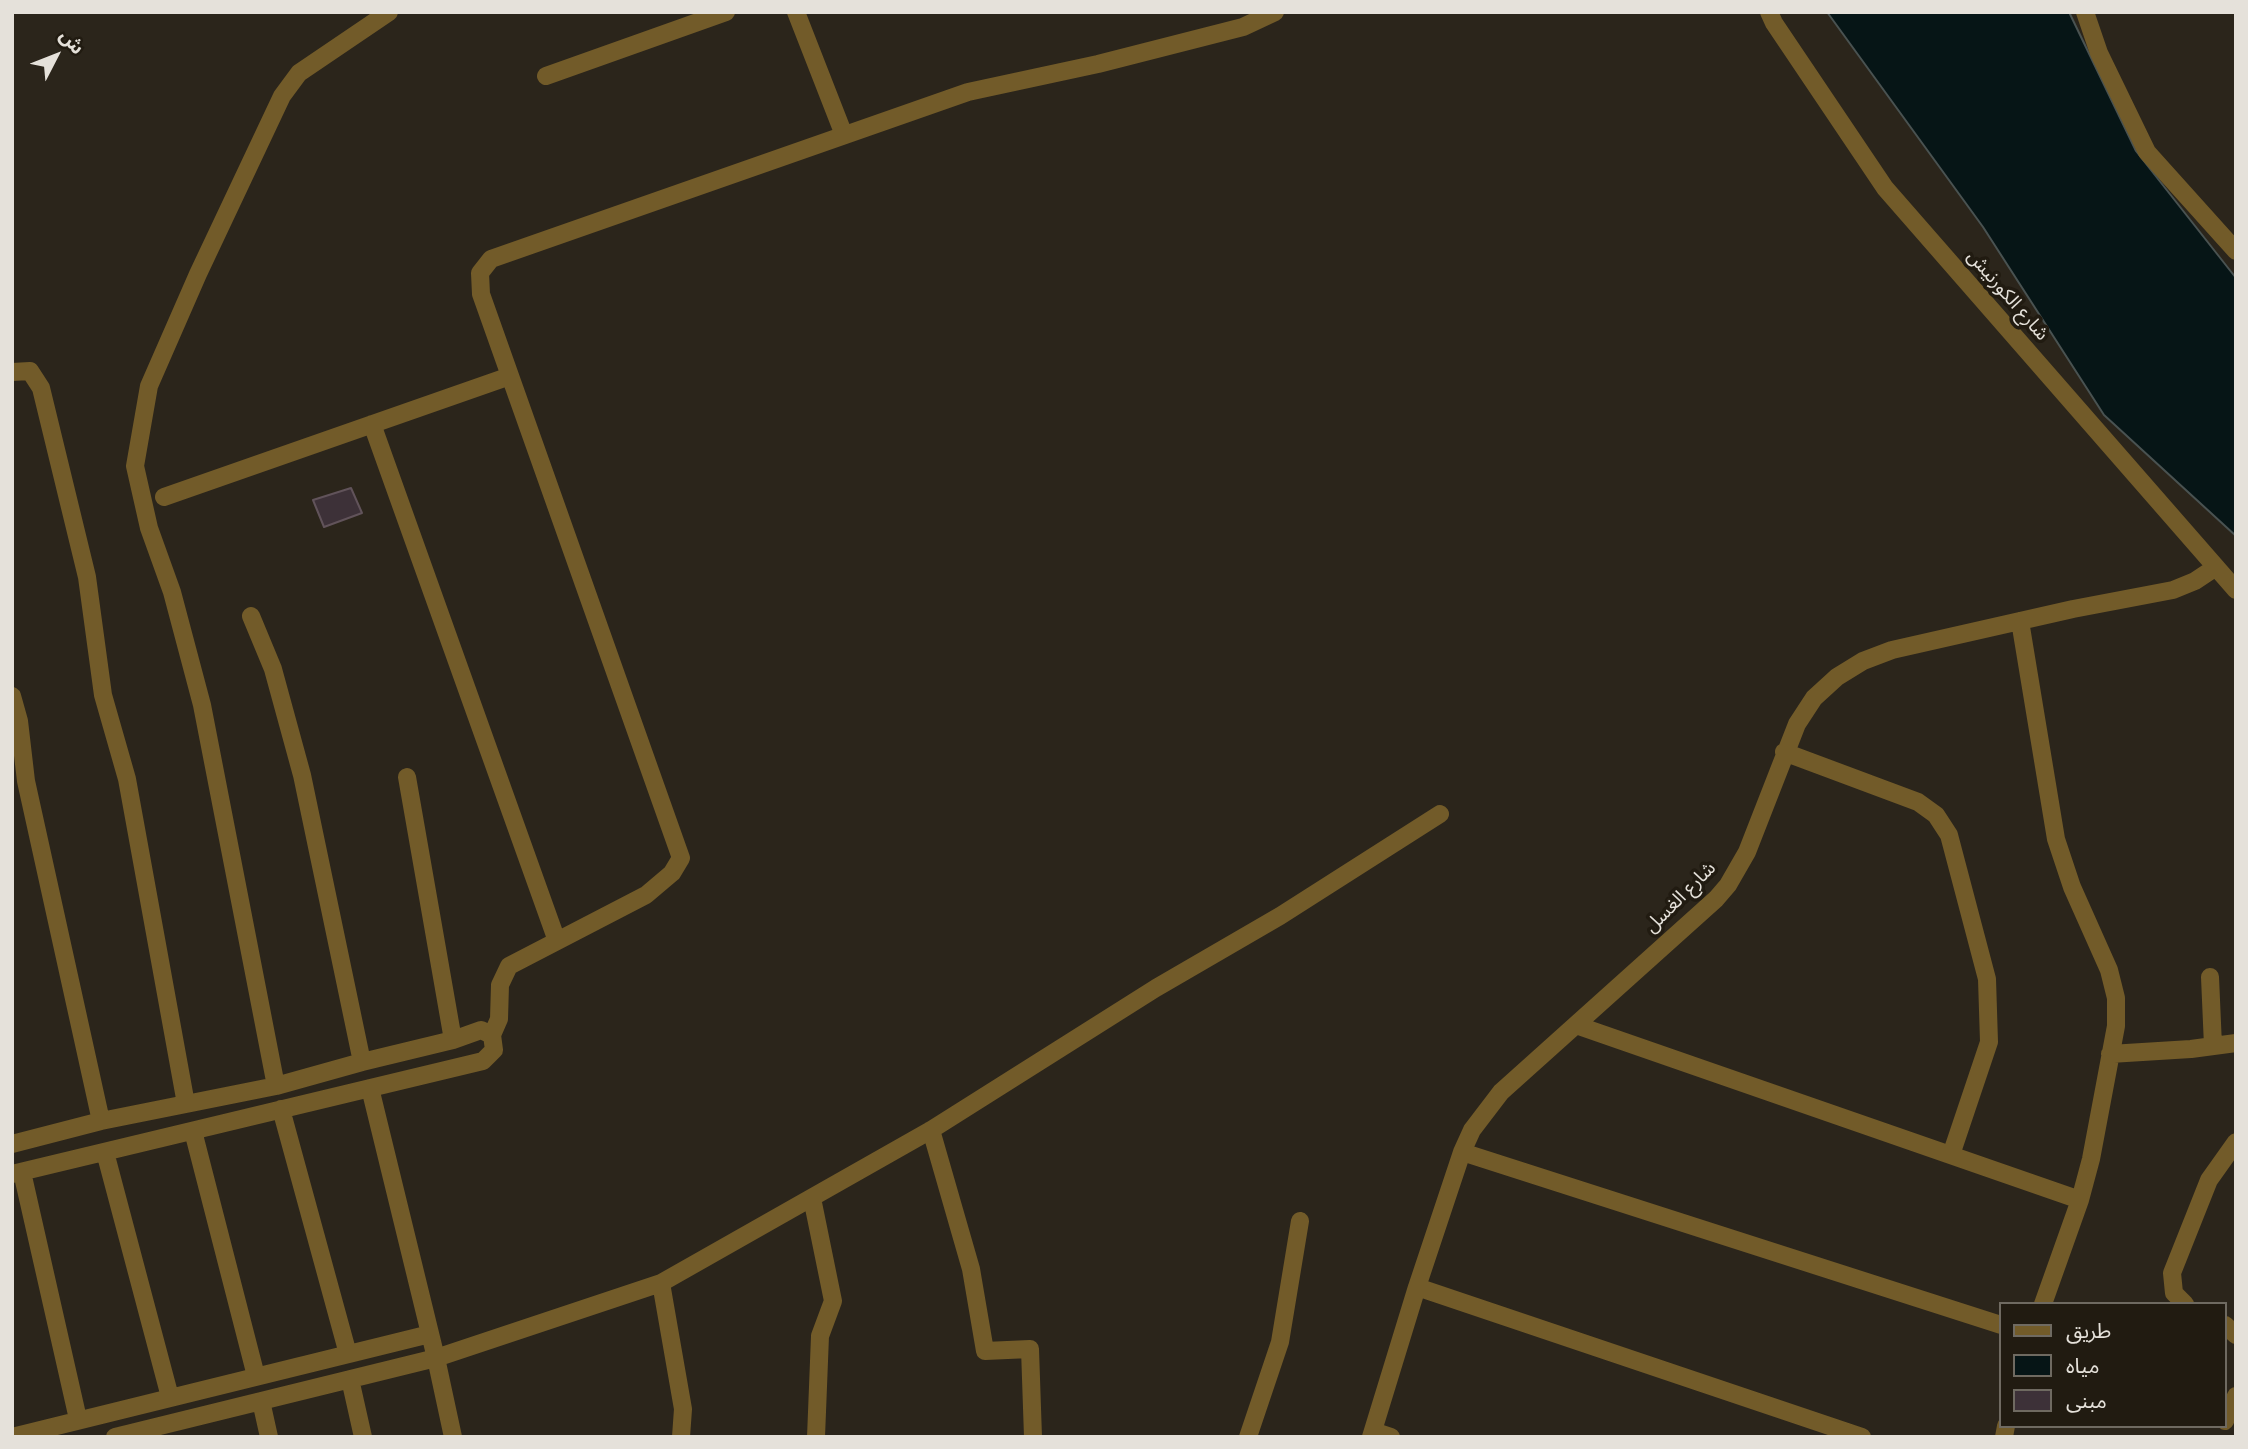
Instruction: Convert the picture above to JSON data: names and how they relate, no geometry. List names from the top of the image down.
{
  "streets": {
    "street": ["شارع الكورنيش", "شارع الغسل"]
  },
  "crossings": [
    ["شارع الكورنيش", "شارع الغسل"]
  ],
  "legend": ["طريق", "مياه", "مبنى"],
  "north": "top right"
}
